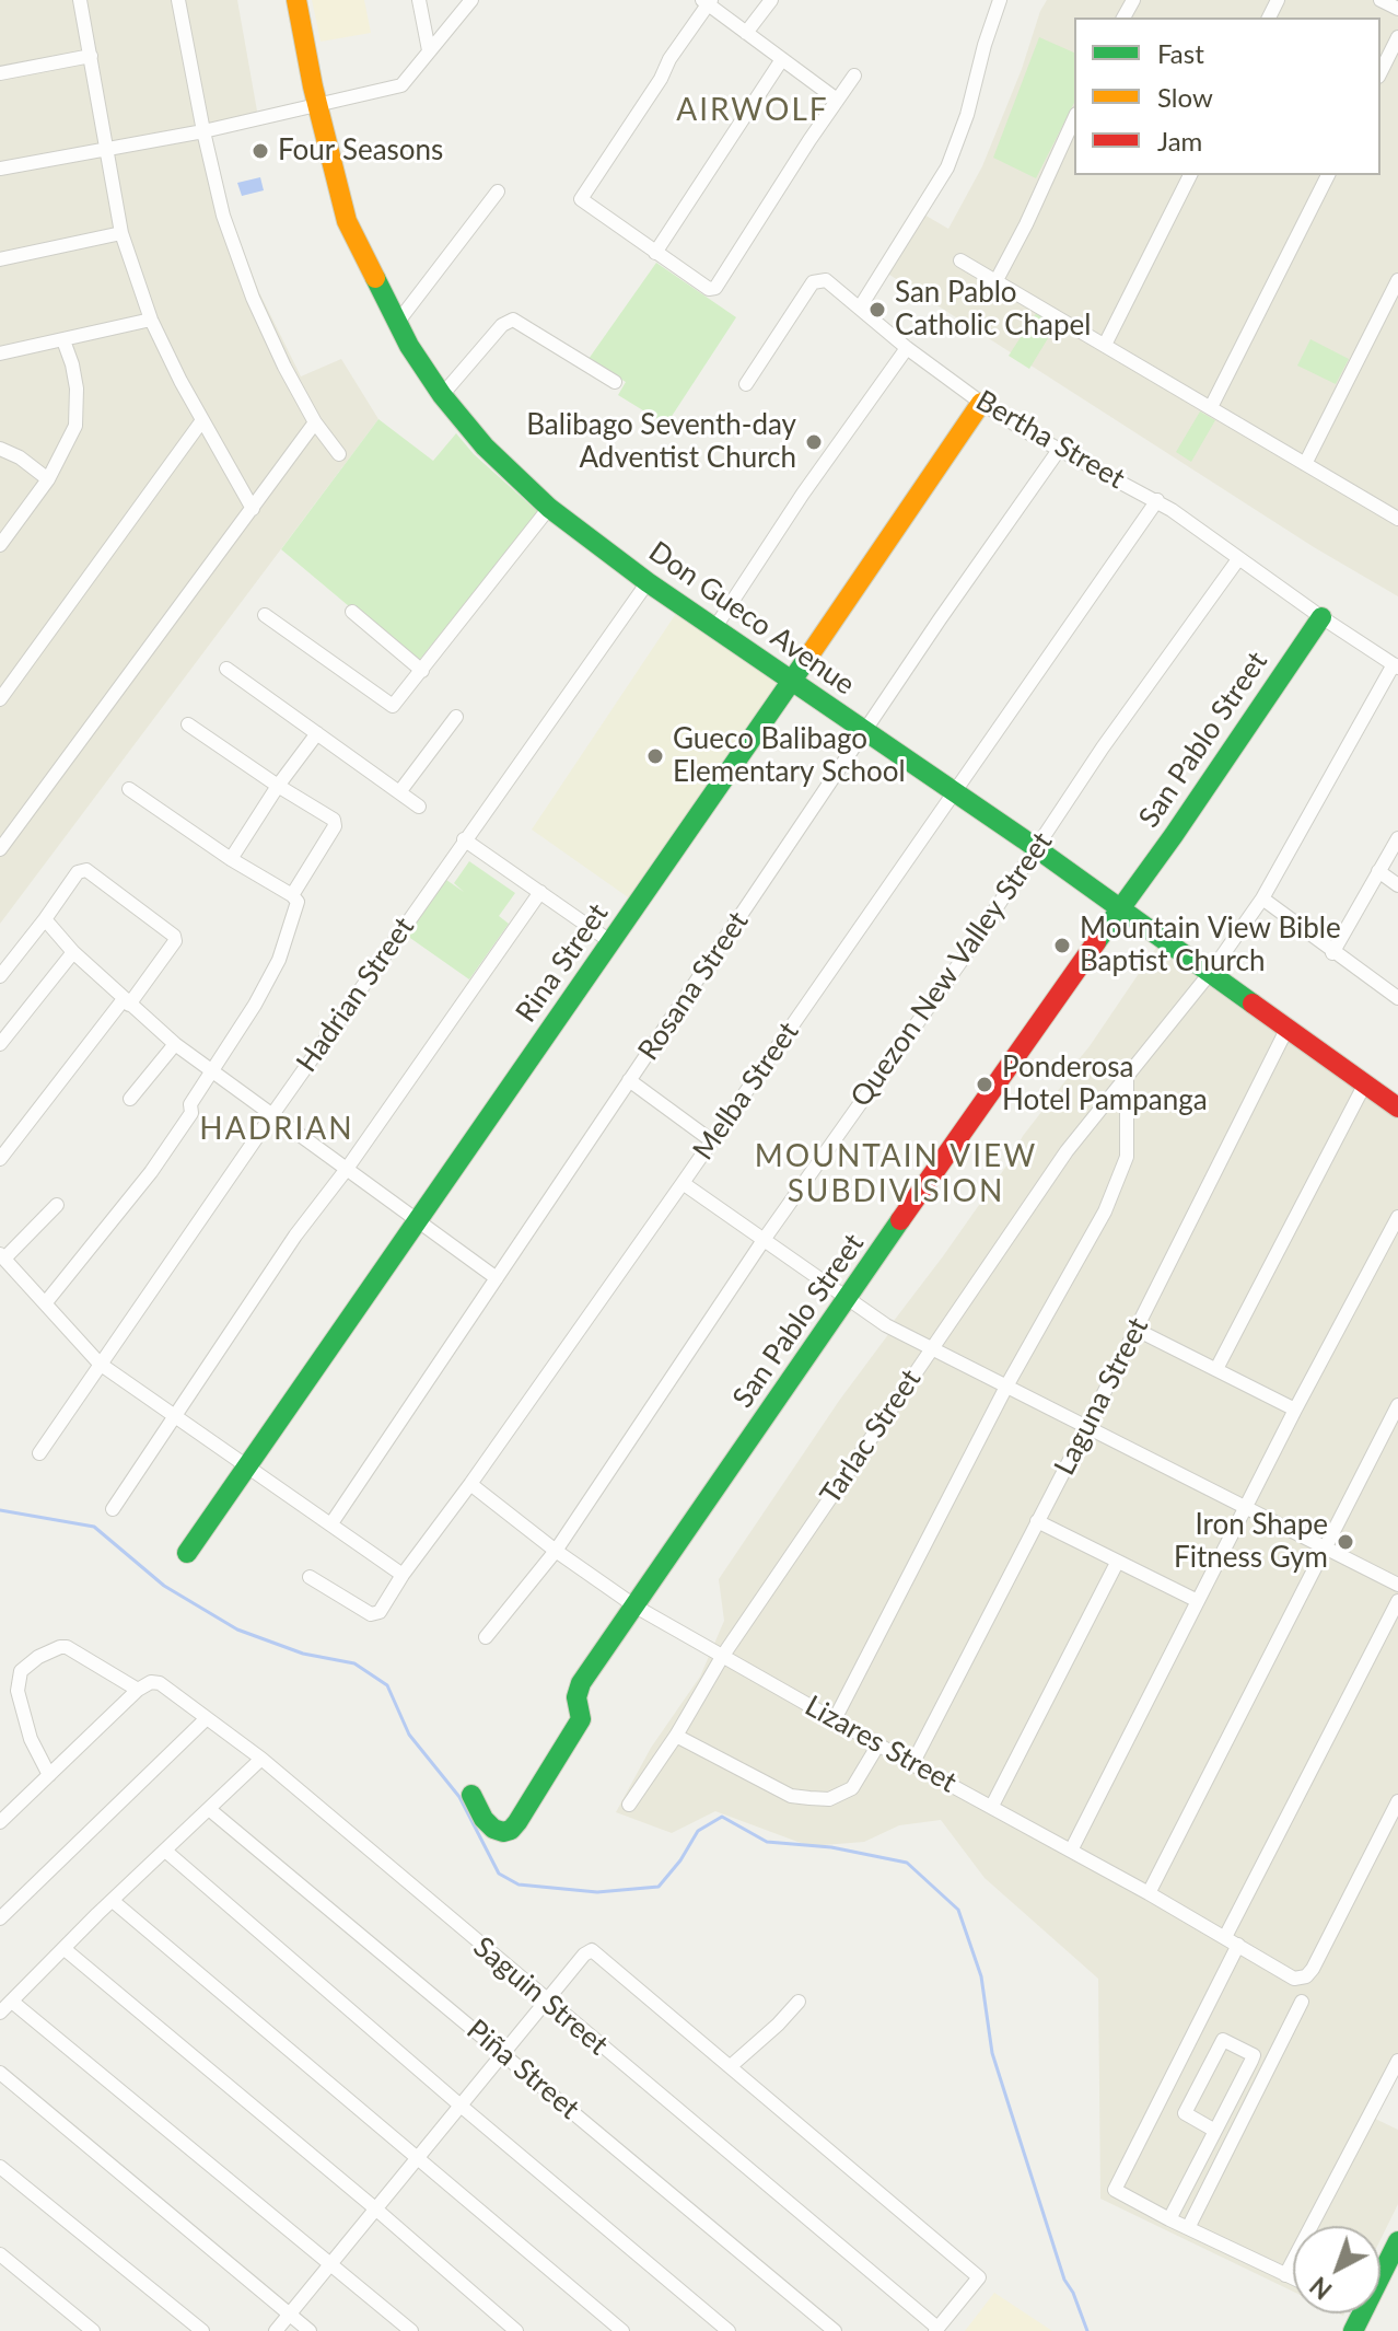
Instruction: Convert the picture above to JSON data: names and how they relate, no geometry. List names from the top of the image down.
{
  "streets": {
    "main road": ["Don Gueco Avenue", "San Pablo Street", "Rina Street"],
    "street": [
      "Bertha Street",
      "Quezon New Valley Street",
      "Rosana Street",
      "Hadrian Street",
      "Melba Street",
      "Laguna Street",
      "Tarlac Street",
      "Lizares Street",
      "Saguin Street",
      "Piña Street"
    ]
  },
  "crossings": [
    ["Bertha Street", "San Pablo Street"],
    ["Bertha Street", "Rina Street"],
    ["Bertha Street", "Quezon New Valley Street"],
    ["Bertha Street", "Rosana Street"],
    ["Bertha Street", "Melba Street"],
    ["Bertha Street", "Tarlac Street"],
    ["Don Gueco Avenue", "San Pablo Street"],
    ["Don Gueco Avenue", "Rina Street"],
    ["Don Gueco Avenue", "Quezon New Valley Street"],
    ["Don Gueco Avenue", "Rosana Street"],
    ["Don Gueco Avenue", "Hadrian Street"],
    ["Don Gueco Avenue", "Melba Street"],
    ["Don Gueco Avenue", "Laguna Street"],
    ["Don Gueco Avenue", "Tarlac Street"],
    ["San Pablo Street", "Lizares Street"],
    ["Quezon New Valley Street", "Lizares Street"],
    ["Melba Street", "Lizares Street"],
    ["Laguna Street", "Lizares Street"],
    ["Tarlac Street", "Lizares Street"]
  ],
  "districts": ["AIRWOLF", "HADRIAN", "MOUNTAIN VIEW SUBDIVISION"],
  "places": [
    "Four Seasons",
    "San Pablo Catholic Chapel",
    "Balibago Seventh-day Adventist Church",
    "Gueco Balibago Elementary School",
    "Mountain View Bible Baptist Church",
    "Ponderosa Hotel Pampanga",
    "Iron Shape Fitness Gym"
  ],
  "legend": ["Fast", "Slow", "Jam"],
  "north": "bottom left"
}
